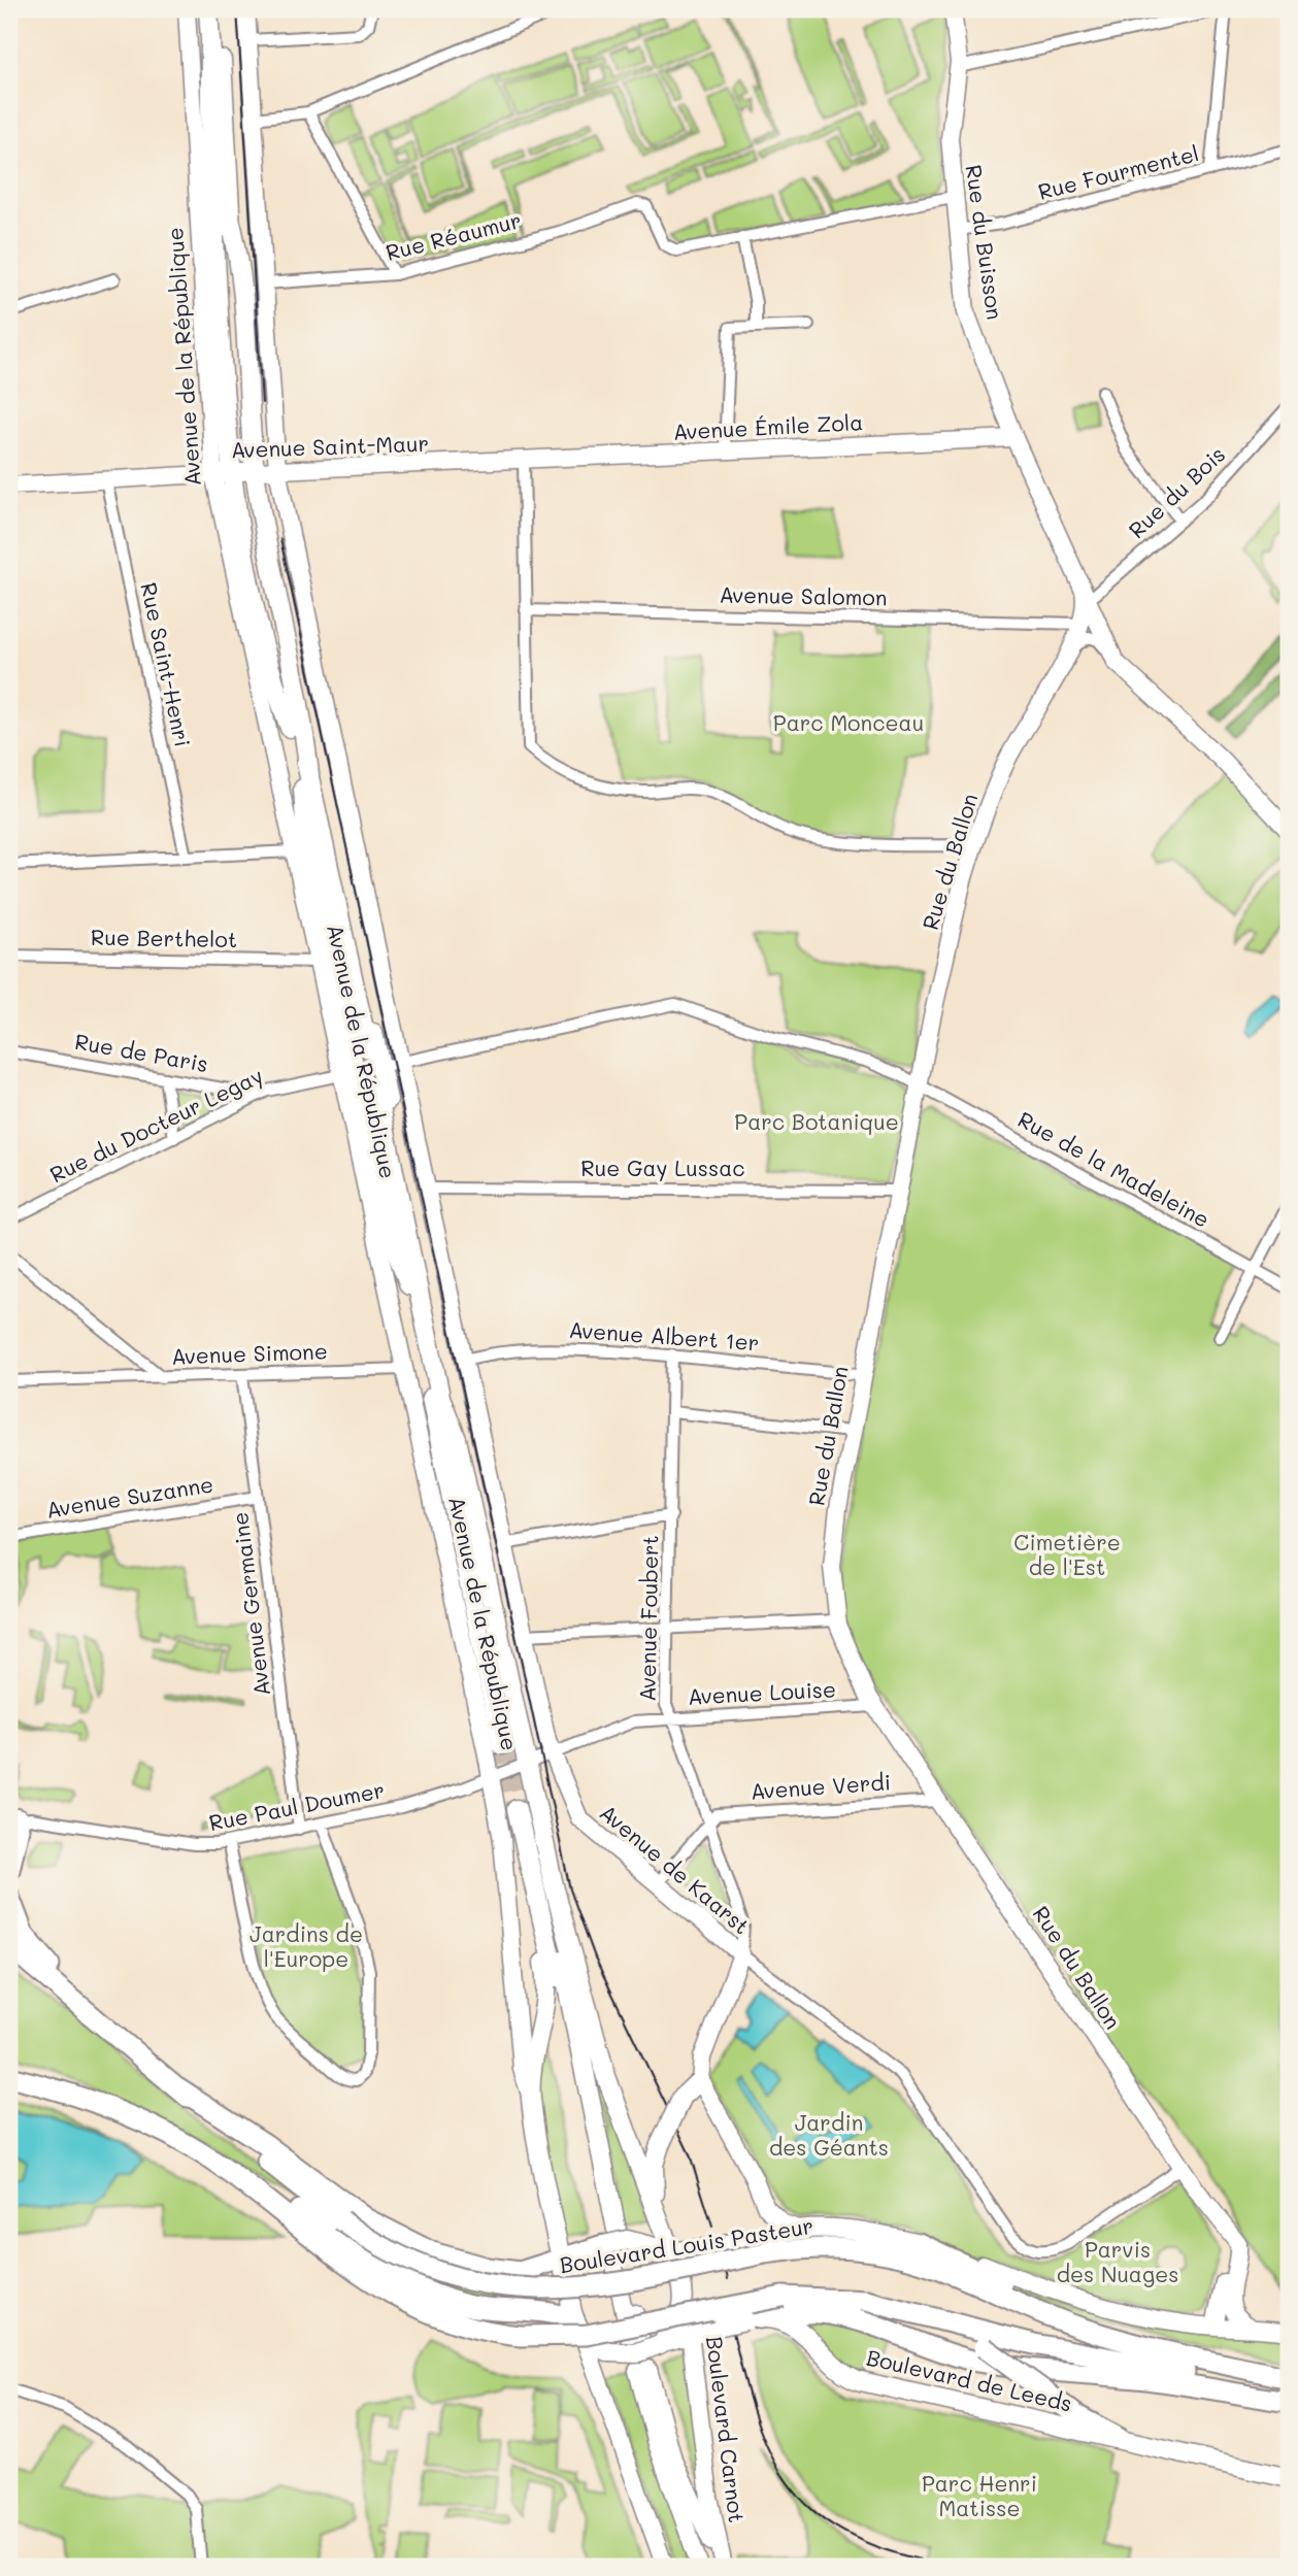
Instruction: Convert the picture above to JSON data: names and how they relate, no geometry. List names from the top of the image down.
{
  "streets": {
    "highway": ["Boulevard Louis Pasteur"],
    "main road": ["Avenue de la République", "Boulevard de Leeds"],
    "street": [
      "Rue Fourmentel",
      "Rue Réaumur",
      "Rue du Buisson",
      "Avenue Émile Zola",
      "Avenue Saint-Maur",
      "Rue du Bois",
      "Avenue Salomon",
      "Rue Saint-Henri",
      "Rue du Ballon",
      "Rue Berthelot",
      "Rue de Paris",
      "Rue du Docteur Legay",
      "Rue Gay Lussac",
      "Rue de la Madeleine",
      "Avenue Albert 1er",
      "Avenue Simone",
      "Avenue Suzanne",
      "Avenue Germaine",
      "Avenue Foubert",
      "Avenue Louise",
      "Avenue Verdi",
      "Rue Paul Doumer",
      "Avenue de Kaarst",
      "Boulevard Carnot"
    ]
  },
  "crossings": [
    ["Rue Fourmentel", "Rue du Buisson"],
    ["Rue Réaumur", "Avenue de la République"],
    ["Rue du Buisson", "Avenue Émile Zola"],
    ["Rue du Buisson", "Rue du Bois"],
    ["Rue du Buisson", "Rue du Ballon"],
    ["Avenue de la République", "Avenue Saint-Maur"],
    ["Avenue de la République", "Rue Berthelot"],
    ["Avenue de la République", "Rue du Docteur Legay"],
    ["Avenue de la République", "Rue Gay Lussac"],
    ["Avenue de la République", "Rue de la Madeleine"],
    ["Avenue de la République", "Avenue Albert 1er"],
    ["Avenue de la République", "Avenue Simone"],
    ["Avenue de la République", "Avenue Louise"],
    ["Avenue de la République", "Rue Paul Doumer"],
    ["Avenue de la République", "Avenue de Kaarst"],
    ["Avenue Émile Zola", "Avenue Saint-Maur"],
    ["Avenue Saint-Maur", "Rue Saint-Henri"],
    ["Rue du Bois", "Rue du Ballon"],
    ["Avenue Salomon", "Rue du Ballon"],
    ["Rue du Ballon", "Rue Gay Lussac"],
    ["Rue du Ballon", "Rue de la Madeleine"],
    ["Rue du Ballon", "Avenue Albert 1er"],
    ["Rue du Ballon", "Avenue Louise"],
    ["Rue du Ballon", "Avenue Verdi"],
    ["Rue du Ballon", "Boulevard Louis Pasteur"],
    ["Rue de Paris", "Rue du Docteur Legay"],
    ["Rue du Docteur Legay", "Rue de la Madeleine"],
    ["Avenue Albert 1er", "Avenue Foubert"],
    ["Avenue Simone", "Avenue Germaine"],
    ["Avenue Suzanne", "Avenue Germaine"],
    ["Avenue Germaine", "Rue Paul Doumer"],
    ["Avenue Foubert", "Avenue Louise"],
    ["Avenue Foubert", "Avenue Verdi"],
    ["Avenue Foubert", "Avenue de Kaarst"],
    ["Avenue Louise", "Rue Paul Doumer"],
    ["Boulevard de Leeds", "Boulevard Carnot"]
  ],
  "parks": [
    "Parc Monceau",
    "Parc Botanique",
    "Cimetière de l'Est",
    "Jardins de l'Europe",
    "Jardin des Géants",
    "Parvis des Nuages",
    "Parc Henri Matisse"
  ]
}
